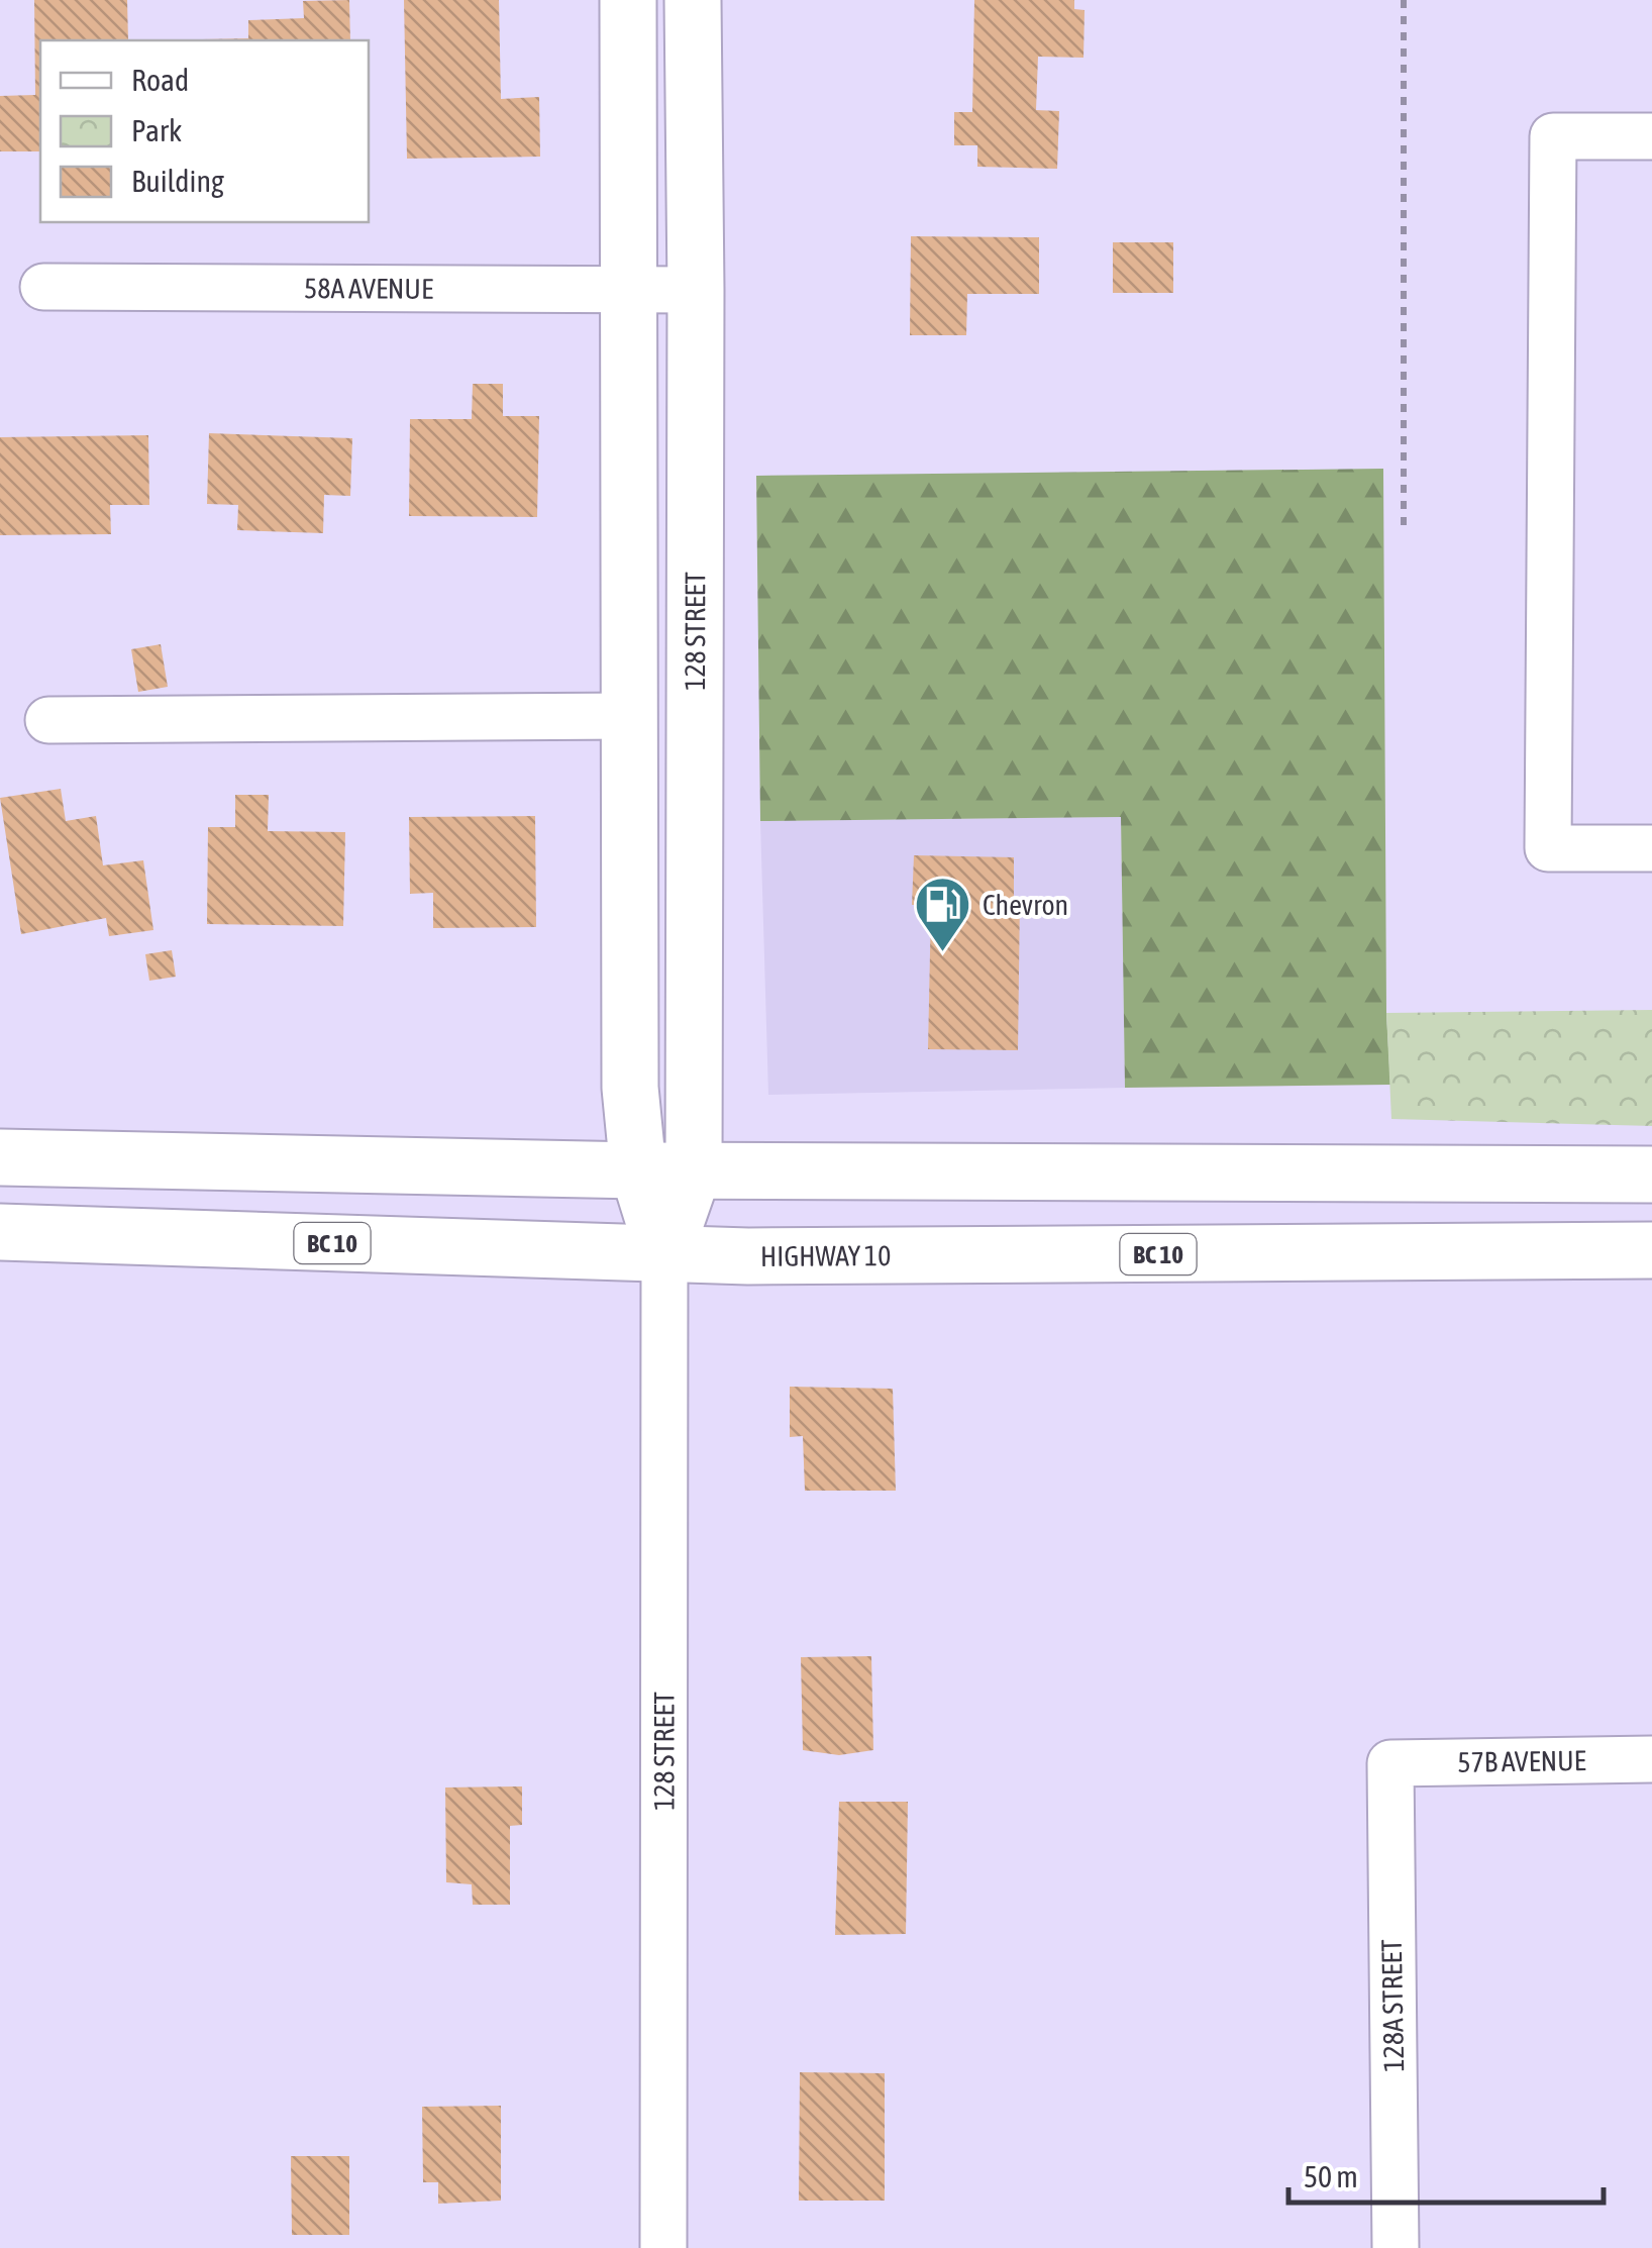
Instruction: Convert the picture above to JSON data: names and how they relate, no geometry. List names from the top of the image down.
{
  "streets": {
    "main road": ["128 STREET", "BC 10", "HIGHWAY 10"],
    "street": ["58A AVENUE", "57B AVENUE", "128A STREET"]
  },
  "crossings": [
    ["58A AVENUE", "128 STREET"],
    ["128 STREET", "HIGHWAY 10"],
    ["57B AVENUE", "128A STREET"]
  ],
  "places": {
    "fuel station": ["Chevron"]
  },
  "legend": ["Road", "Park", "Building"],
  "scale_bar": "50 m"
}
